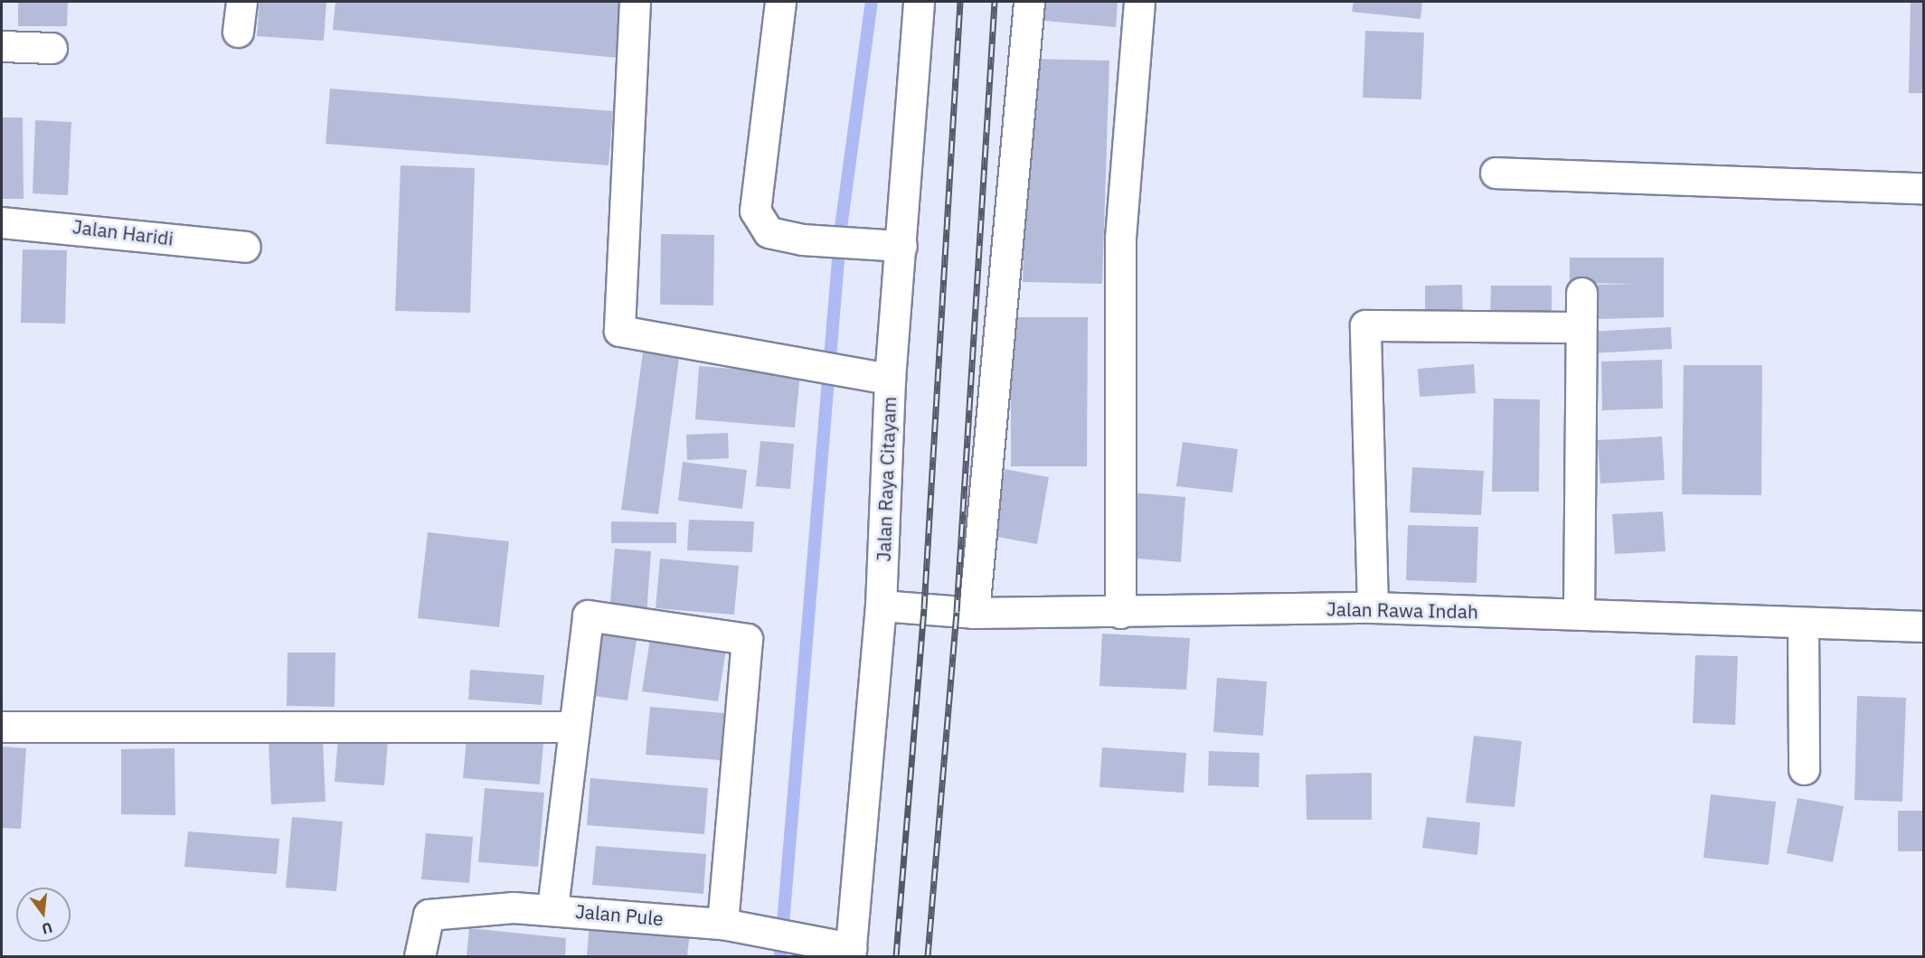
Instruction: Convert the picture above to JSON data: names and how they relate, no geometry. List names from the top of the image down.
{
  "streets": {
    "street": [
      "Jalan Haridi",
      "Jalan Raya Citayam",
      "Jalan Rawa Indah",
      "Jalan Pule"
    ]
  },
  "crossings": [
    ["Jalan Raya Citayam", "Jalan Rawa Indah"],
    ["Jalan Raya Citayam", "Jalan Pule"]
  ],
  "north": "bottom"
}
